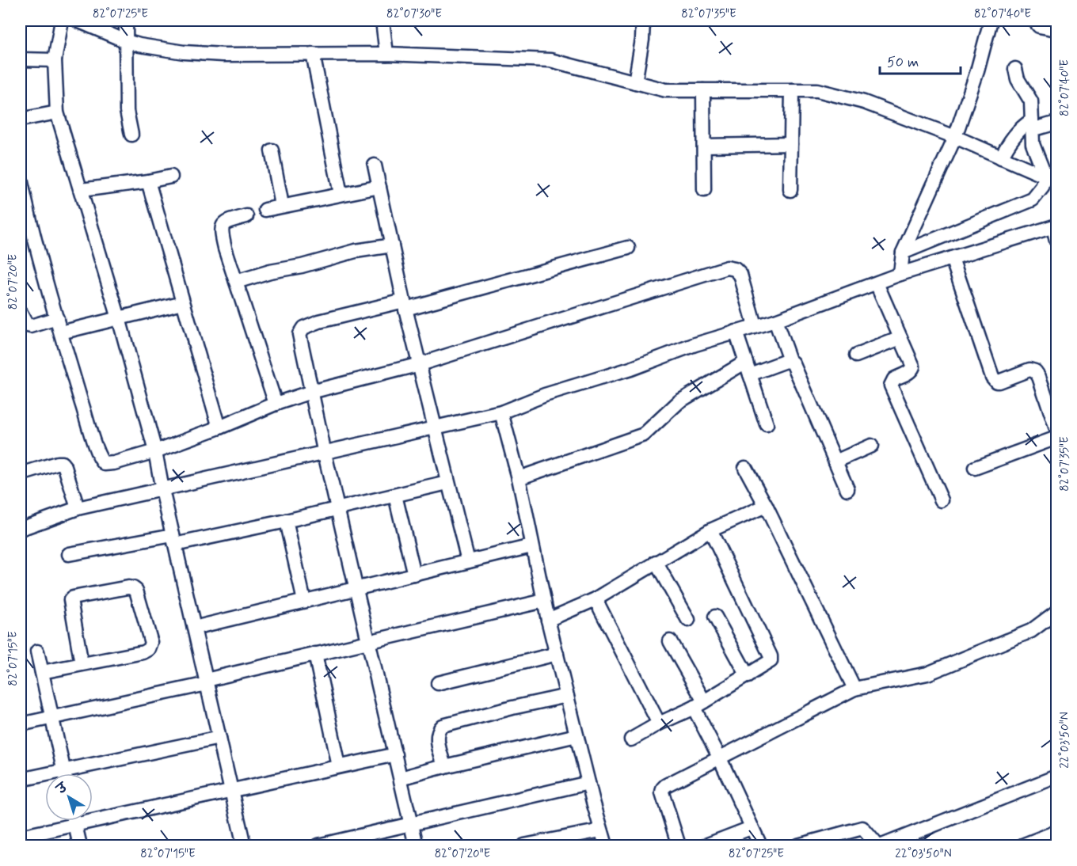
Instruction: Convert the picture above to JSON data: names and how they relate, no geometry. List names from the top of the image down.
{
  "scale_bar": "50 m",
  "north": "top left",
  "coordinates": [
    "82°07'25\"E",
    "82°07'30\"E",
    "82°07'35\"E",
    "82°07'40\"E",
    "82°07'20\"E",
    "82°07'15\"E",
    "22°03'50\"N"
  ]
}
